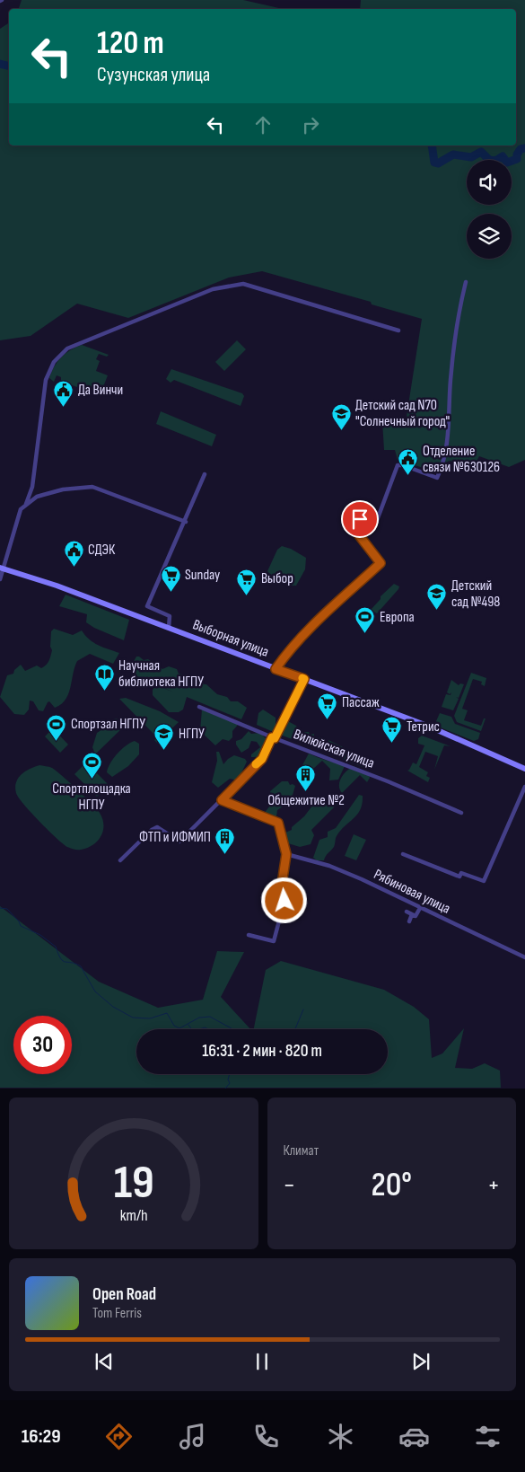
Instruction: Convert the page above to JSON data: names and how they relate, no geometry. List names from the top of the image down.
{
  "streets": {
    "main road": ["Выборная улица"],
    "street": ["Вилюйская улица", "Рябиновая улица"]
  },
  "places": {
    "public building": ["Да Винчи", "Отделение связи №630126", "СДЭК"],
    "school or university": ["Детский сад N70 \"Солнечный город\"", "Детский сад №498", "НГПУ"],
    "supermarket": [
      "Sunday",
      "Выбор",
      "Пассаж",
      "Тетрис"
    ],
    "sports": ["Европа", "Спортзал НГПУ", "Спортплощадка НГПУ"],
    "library": ["Научная библиотека НГПУ"],
    "building": ["Общежитие №2", "ФТП и ИФМИП"]
  },
  "page": {
    "turn": ["120 m", "Сузунская улица"],
    "limit": "30",
    "trip": "16:31 · 2 мин · 820 m",
    "tile": "Климат",
    "heat": ["−", "20°", "+"],
    "song": ["Open Road", "Tom Ferris"],
    "tabs": "16:29",
    "gauge": ["19", "km/h"]
  }
}
